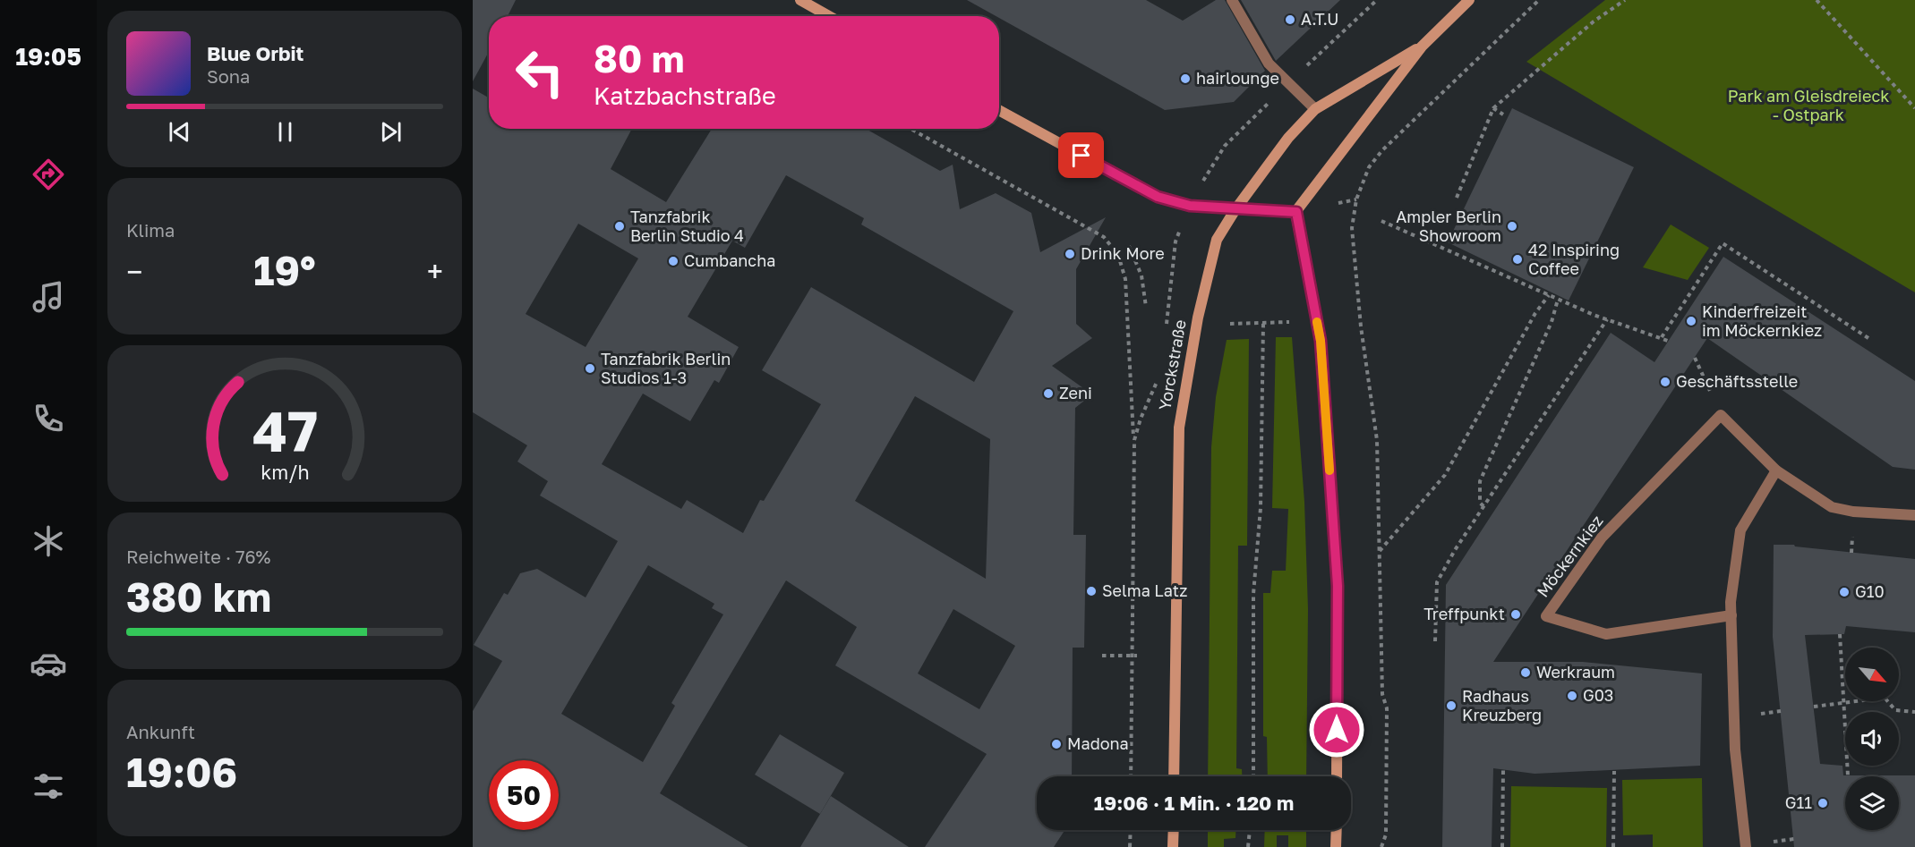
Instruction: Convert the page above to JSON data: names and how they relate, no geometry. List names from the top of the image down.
{
  "streets": {
    "main road": ["Yorckstraße"],
    "street": ["Möckernkiez"]
  },
  "parks": ["Park am Gleisdreieck - Ostpark"],
  "places": [
    "A.T.U",
    "hairlounge",
    "Tanzfabrik Berlin Studio 4",
    "Ampler Berlin Showroom",
    "Drink More",
    "42 Inspiring Coffee",
    "Cumbancha",
    "Kinderfreizeit im Möckernkiez",
    "Tanzfabrik Berlin Studios 1-3",
    "Geschäftsstelle",
    "Zeni",
    "Selma Latz",
    "G10",
    "Treffpunkt",
    "Werkraum",
    "G03",
    "Radhaus Kreuzberg",
    "Madona",
    "G11"
  ],
  "north": "bottom right",
  "page": {
    "tabs": "19:05",
    "turn": ["80 m", "Katzbachstraße"],
    "song": ["Blue Orbit", "Sona"],
    "tile": [
      "Klima",
      ["Reichweite · 76%", "380 km"],
      ["Ankunft", "19:06"]
    ],
    "heat": ["−", "19°", "+"],
    "limit": "50",
    "trip": "19:06 · 1 Min. · 120 m",
    "gauge": ["47", "km/h"]
  }
}
